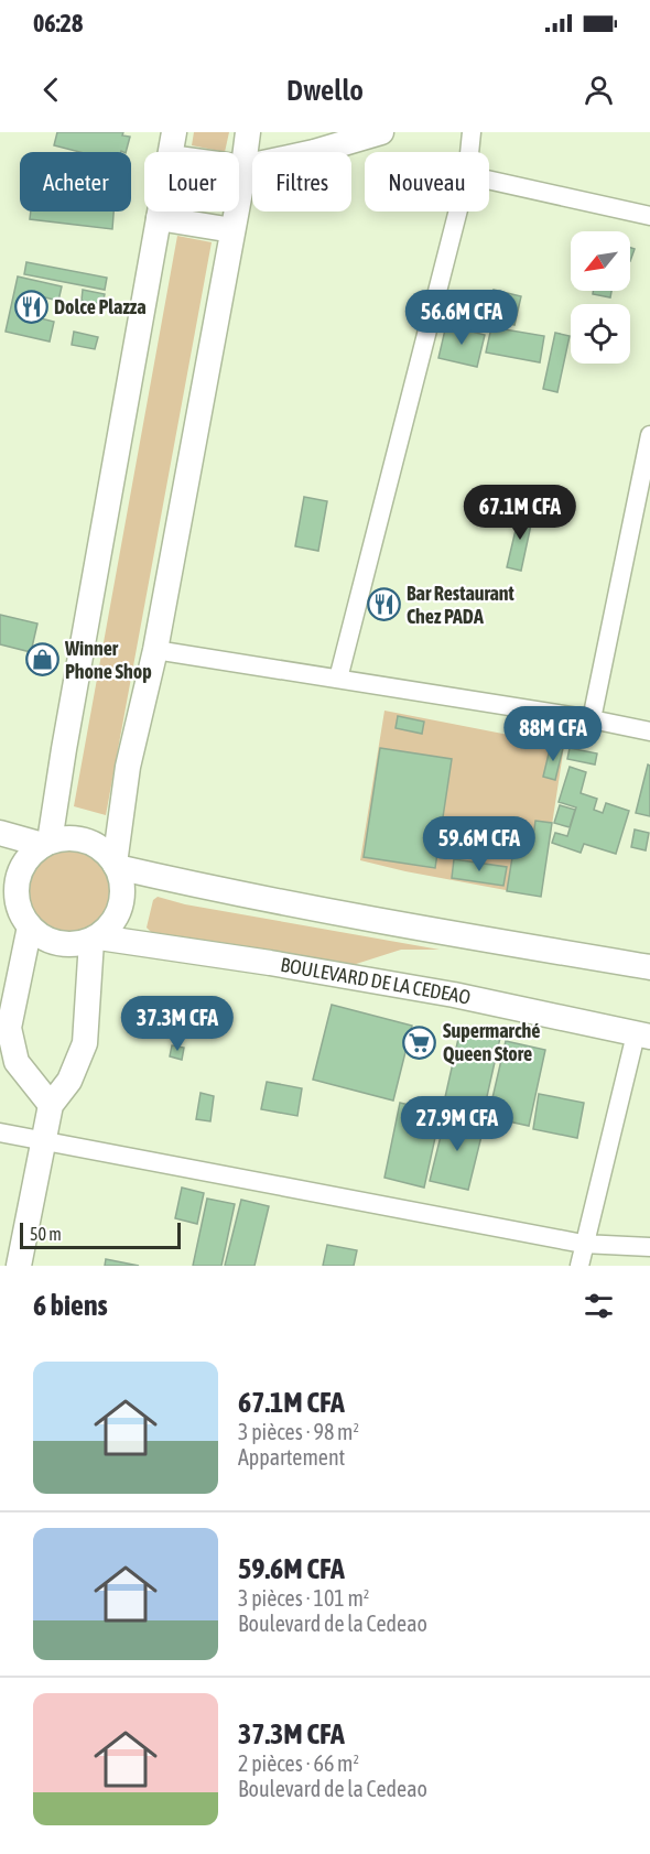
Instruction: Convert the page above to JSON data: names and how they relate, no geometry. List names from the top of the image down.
{
  "streets": {
    "street": ["BOULEVARD DE LA CEDEAO"]
  },
  "places": {
    "restaurant": ["Dolce Plazza", "Bar Restaurant Chez PADA"],
    "shop": ["Winner Phone Shop"],
    "supermarket": ["Supermarché Queen Store"]
  },
  "scale_bar": "50 m",
  "north": "bottom left",
  "page": {
    "status": "06:28",
    "header": "Dwello",
    "chip": [
      "Acheter",
      "Louer",
      "Filtres",
      "Nouveau"
    ],
    "price": [
      "56.6M CFA",
      "67.1M CFA",
      "88M CFA",
      "59.6M CFA",
      "37.3M CFA",
      "27.9M CFA"
    ],
    "scale": "50 m",
    "heading": "6 biens",
    "list": [
      {
        "name": "67.1M CFA",
        "note": "3 pièces · 98 m² · Appartement"
      },
      {
        "name": "59.6M CFA",
        "note": "3 pièces · 101 m² · Boulevard de la Cedeao"
      },
      {
        "name": "37.3M CFA",
        "note": "2 pièces · 66 m² · Boulevard de la Cedeao"
      }
    ]
  }
}
